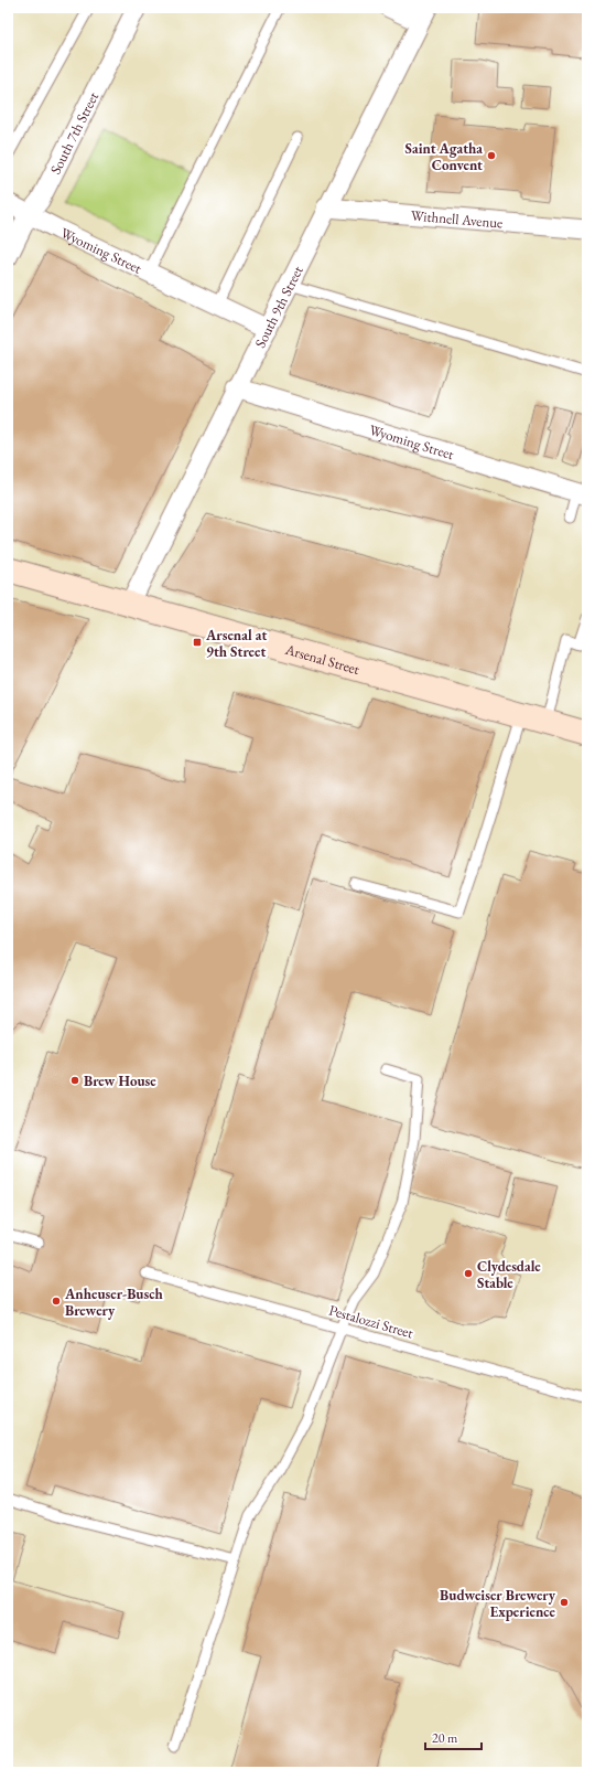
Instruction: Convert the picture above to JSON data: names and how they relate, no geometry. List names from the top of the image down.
{
  "streets": {
    "main road": ["Arsenal Street"],
    "street": [
      "South 7th Street",
      "Withnell Avenue",
      "Wyoming Street",
      "South 9th Street"
    ],
    "lane": ["Pestalozzi Street"]
  },
  "crossings": [
    ["South 7th Street", "Wyoming Street"],
    ["Withnell Avenue", "South 9th Street"],
    ["Wyoming Street", "South 9th Street"],
    ["South 9th Street", "Arsenal Street"]
  ],
  "places": {
    "other": [
      "Saint Agatha Convent",
      "Brew House",
      "Clydesdale Stable",
      "Anheuser-Busch Brewery",
      "Budweiser Brewery Experience"
    ],
    "transit": ["Arsenal at 9th Street"]
  },
  "scale_bar": "20 m"
}
